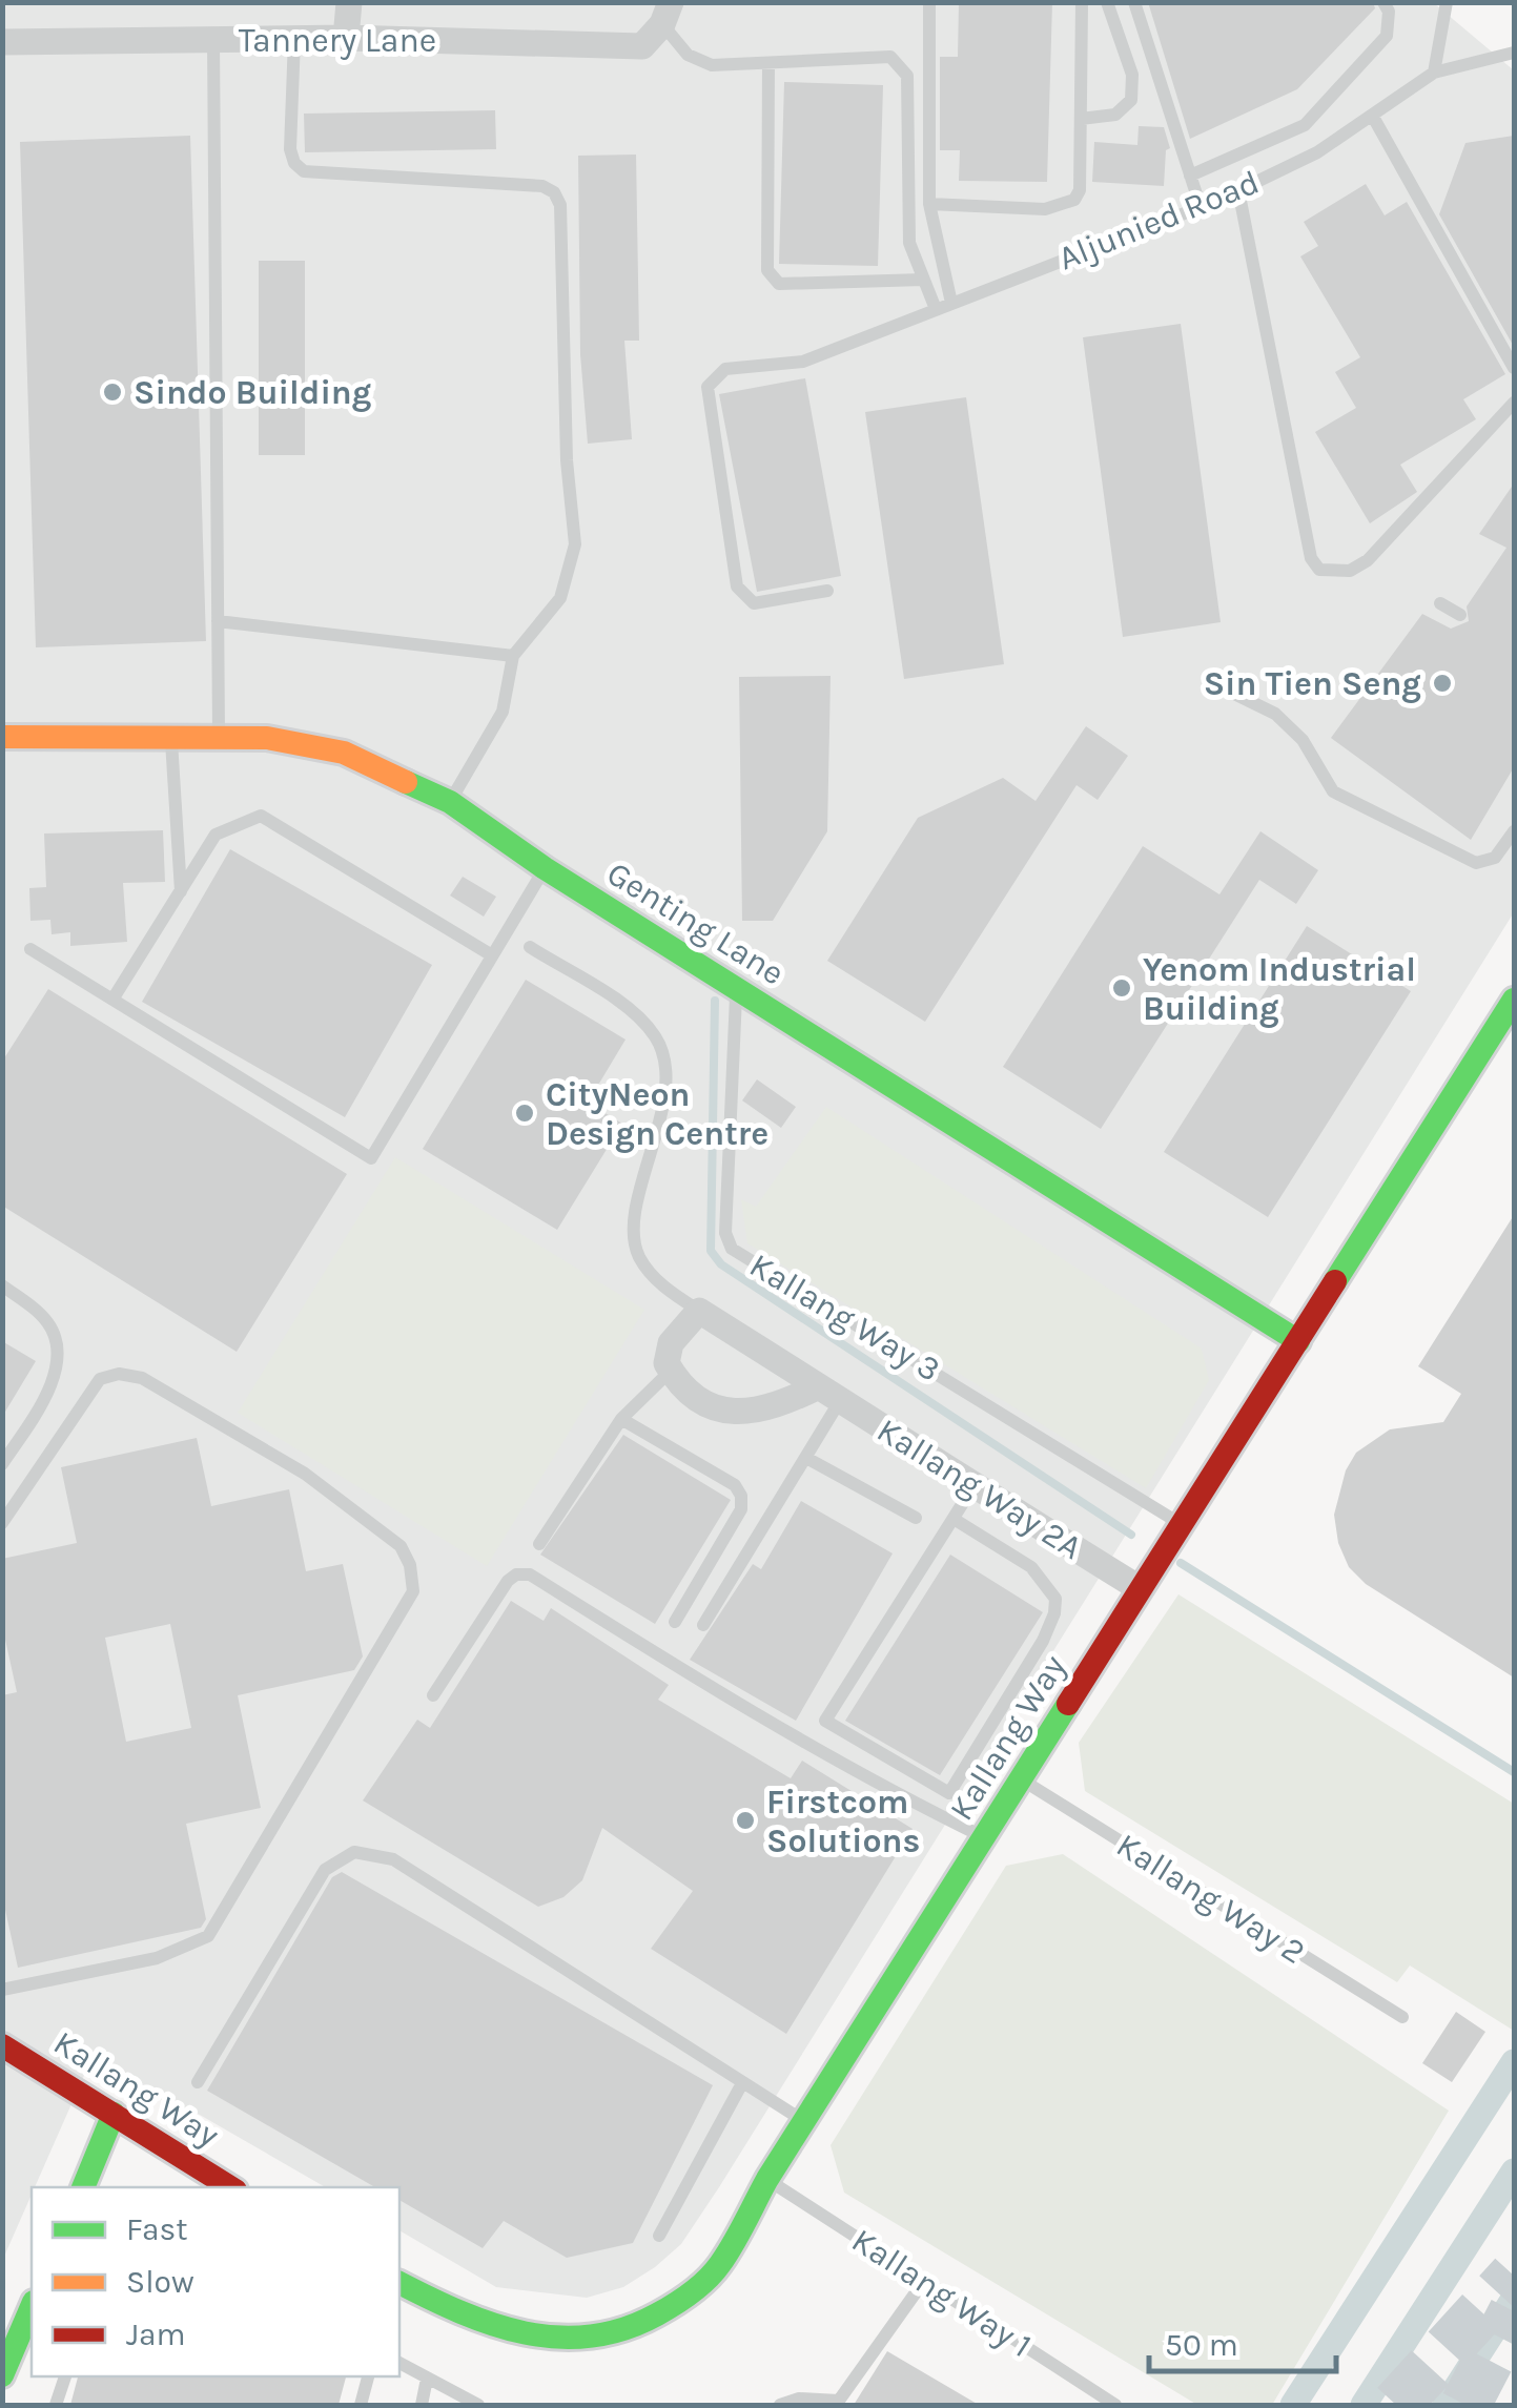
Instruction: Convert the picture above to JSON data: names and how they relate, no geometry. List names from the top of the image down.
{
  "streets": {
    "street": [
      "Tannery Lane",
      "Genting Lane",
      "Kallang Way 2A",
      "Kallang Way"
    ],
    "lane": [
      "Aljunied Road",
      "Kallang Way 3",
      "Kallang Way 2",
      "Kallang Way 1"
    ]
  },
  "crossings": [
    ["Genting Lane", "Kallang Way 3"],
    ["Genting Lane", "Kallang Way"],
    ["Kallang Way 3", "Kallang Way"],
    ["Kallang Way 2A", "Kallang Way"],
    ["Kallang Way", "Kallang Way 2"],
    ["Kallang Way", "Kallang Way 1"]
  ],
  "places": [
    "Sindo Building",
    "Sin Tien Seng",
    "Yenom Industrial Building",
    "CityNeon Design Centre",
    "Firstcom Solutions"
  ],
  "legend": ["Fast", "Slow", "Jam"],
  "scale_bar": "50 m"
}
